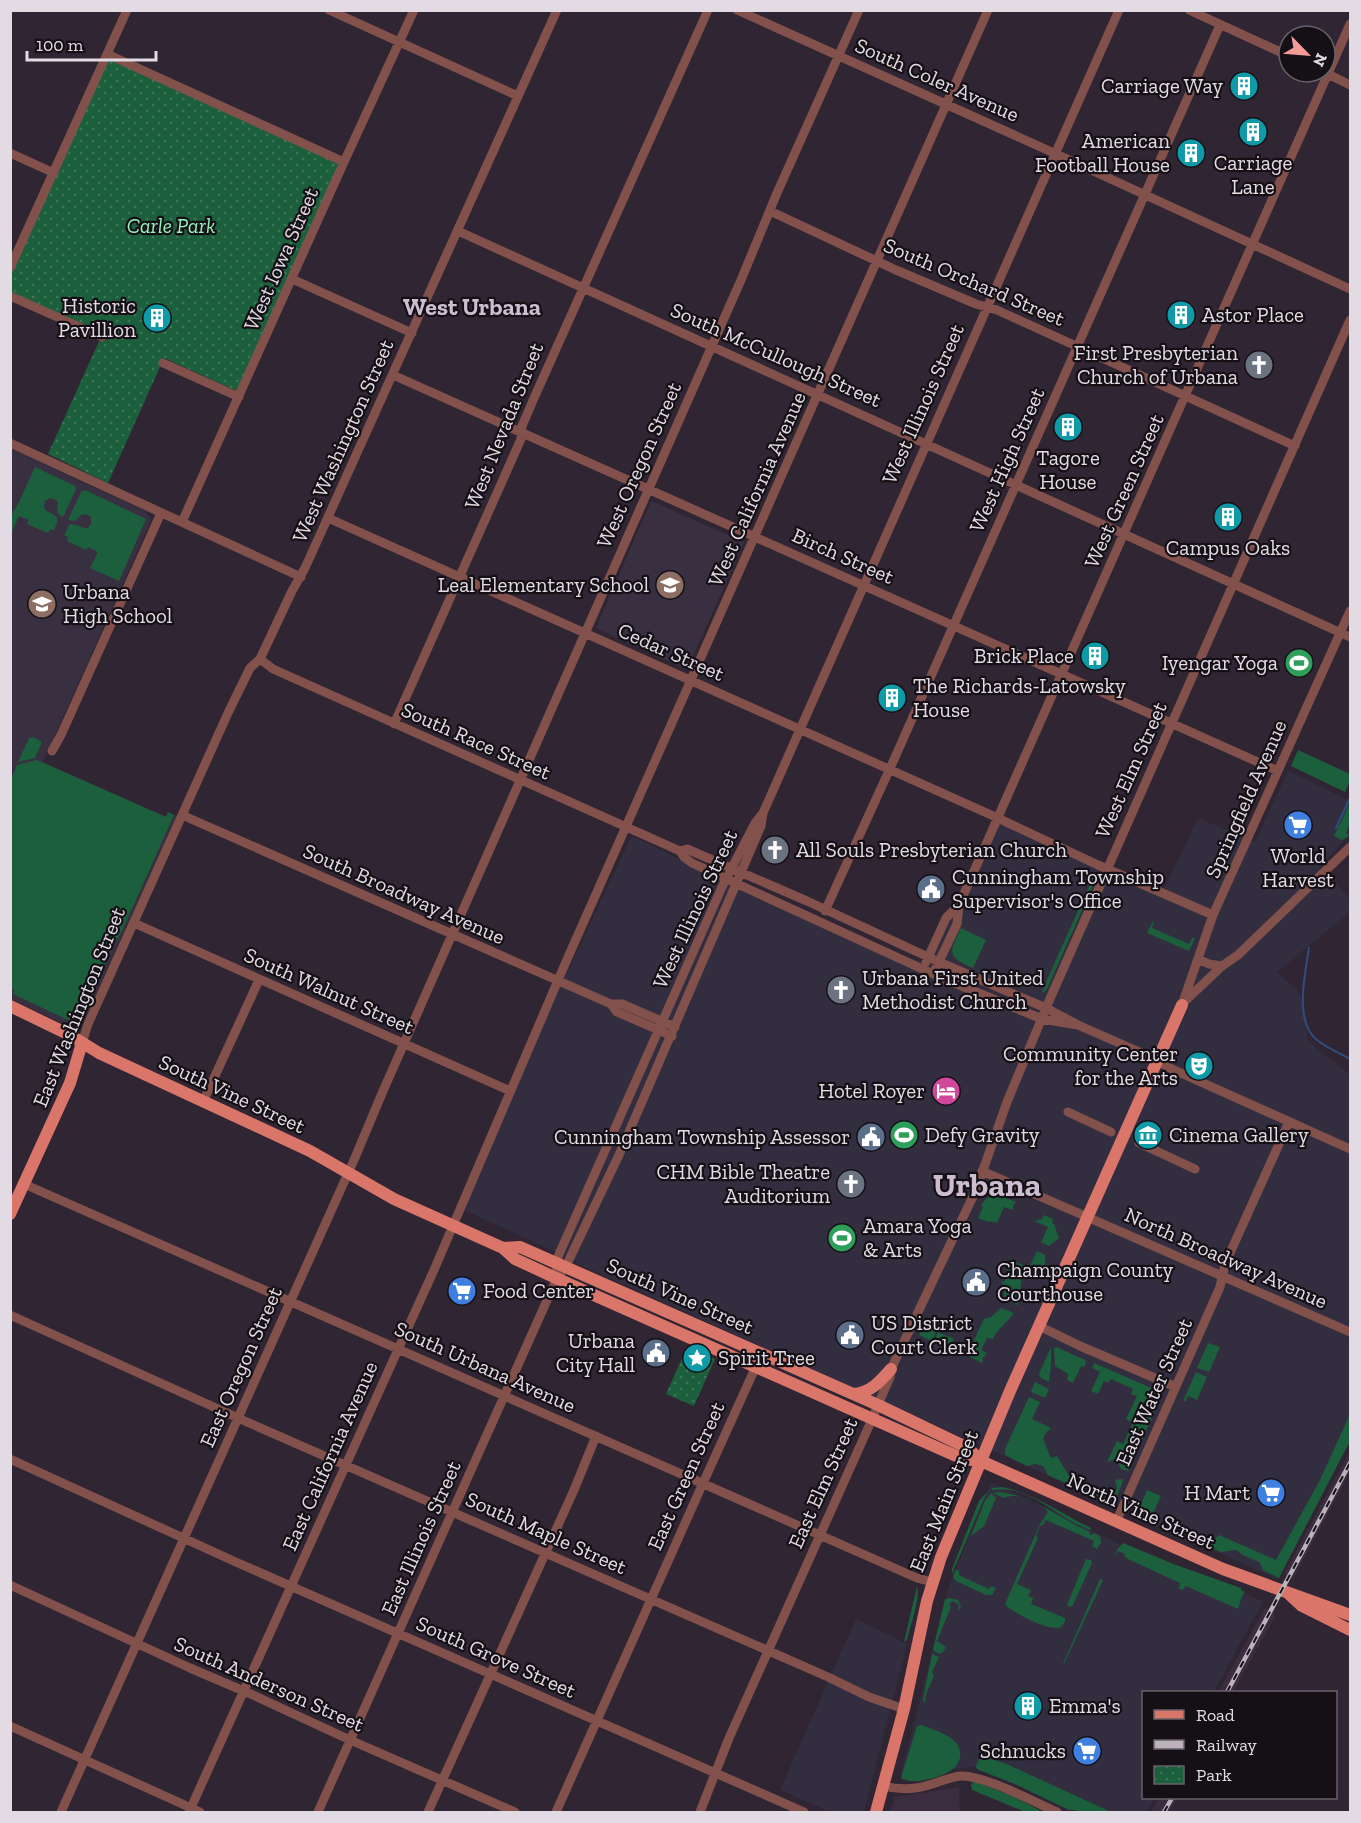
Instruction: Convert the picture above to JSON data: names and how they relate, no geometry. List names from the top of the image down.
{
  "streets": {
    "main road": [
      "East Washington Street",
      "South Vine Street",
      "East Main Street",
      "North Vine Street"
    ],
    "street": [
      "South Coler Avenue",
      "West Iowa Street",
      "South Orchard Street",
      "South McCullough Street",
      "West Illinois Street",
      "West Nevada Street",
      "West Washington Street",
      "West High Street",
      "West Oregon Street",
      "West California Avenue",
      "West Green Street",
      "Birch Street",
      "Cedar Street",
      "South Race Street",
      "West Elm Street",
      "Springfield Avenue",
      "South Broadway Avenue",
      "South Walnut Street",
      "North Broadway Avenue",
      "East Oregon Street",
      "South Urbana Avenue",
      "East Water Street",
      "East California Avenue",
      "East Green Street",
      "East Elm Street",
      "South Maple Street",
      "East Illinois Street",
      "South Grove Street",
      "South Anderson Street"
    ]
  },
  "crossings": [
    ["South Coler Avenue", "West Illinois Street"],
    ["South Coler Avenue", "West High Street"],
    ["South Coler Avenue", "West Oregon Street"],
    ["South Coler Avenue", "West California Avenue"],
    ["South Coler Avenue", "West Green Street"],
    ["South Orchard Street", "West Illinois Street"],
    ["South Orchard Street", "West High Street"],
    ["South Orchard Street", "West Oregon Street"],
    ["South Orchard Street", "West California Avenue"],
    ["South Orchard Street", "West Green Street"],
    ["South Orchard Street", "West Elm Street"],
    ["South McCullough Street", "West Illinois Street"],
    ["South McCullough Street", "West Nevada Street"],
    ["South McCullough Street", "West Washington Street"],
    ["South McCullough Street", "West High Street"],
    ["South McCullough Street", "West Oregon Street"],
    ["South McCullough Street", "West California Avenue"],
    ["South McCullough Street", "West Green Street"],
    ["South McCullough Street", "West Elm Street"],
    ["South McCullough Street", "Springfield Avenue"],
    ["West Illinois Street", "Birch Street"],
    ["West Illinois Street", "Cedar Street"],
    ["West Illinois Street", "South Race Street"],
    ["West Illinois Street", "South Broadway Avenue"],
    ["West Illinois Street", "East Illinois Street"],
    ["West Nevada Street", "Birch Street"],
    ["West Nevada Street", "Cedar Street"],
    ["West Nevada Street", "South Race Street"],
    ["West Washington Street", "Birch Street"],
    ["West Washington Street", "Cedar Street"],
    ["West Washington Street", "South Race Street"],
    ["West Washington Street", "South Broadway Avenue"],
    ["West Washington Street", "East Washington Street"],
    ["West High Street", "Birch Street"],
    ["West High Street", "Cedar Street"],
    ["West High Street", "South Race Street"],
    ["West Oregon Street", "Birch Street"],
    ["West Oregon Street", "Cedar Street"],
    ["West Oregon Street", "South Race Street"],
    ["West Oregon Street", "South Broadway Avenue"],
    ["West Oregon Street", "East Oregon Street"],
    ["West California Avenue", "Birch Street"],
    ["West California Avenue", "Cedar Street"],
    ["West California Avenue", "South Race Street"],
    ["West California Avenue", "South Broadway Avenue"],
    ["West California Avenue", "East California Avenue"],
    ["West Green Street", "Birch Street"],
    ["West Green Street", "Cedar Street"],
    ["West Green Street", "South Race Street"],
    ["Birch Street", "West Elm Street"],
    ["Birch Street", "Springfield Avenue"],
    ["Cedar Street", "West Elm Street"],
    ["Cedar Street", "Springfield Avenue"],
    ["South Race Street", "West Elm Street"],
    ["South Race Street", "East Water Street"],
    ["South Race Street", "East Main Street"],
    ["West Elm Street", "East Elm Street"],
    ["Springfield Avenue", "East Main Street"],
    ["South Broadway Avenue", "East Washington Street"],
    ["South Broadway Avenue", "East Oregon Street"],
    ["South Broadway Avenue", "East California Avenue"],
    ["South Broadway Avenue", "East Illinois Street"],
    ["South Walnut Street", "East Washington Street"],
    ["South Walnut Street", "East Oregon Street"],
    ["South Walnut Street", "East California Avenue"],
    ["East Washington Street", "South Vine Street"],
    ["East Washington Street", "South Urbana Avenue"],
    ["South Vine Street", "East Oregon Street"],
    ["South Vine Street", "East California Avenue"],
    ["South Vine Street", "East Green Street"],
    ["South Vine Street", "East Elm Street"],
    ["South Vine Street", "East Main Street"],
    ["South Vine Street", "North Vine Street"],
    ["South Vine Street", "East Illinois Street"],
    ["North Broadway Avenue", "East Water Street"],
    ["North Broadway Avenue", "East Main Street"],
    ["East Oregon Street", "South Urbana Avenue"],
    ["East Oregon Street", "South Maple Street"],
    ["East Oregon Street", "South Grove Street"],
    ["East Oregon Street", "South Anderson Street"],
    ["South Urbana Avenue", "East California Avenue"],
    ["South Urbana Avenue", "East Green Street"],
    ["South Urbana Avenue", "East Elm Street"],
    ["South Urbana Avenue", "East Main Street"],
    ["South Urbana Avenue", "East Illinois Street"],
    ["East Water Street", "North Vine Street"],
    ["East California Avenue", "South Maple Street"],
    ["East California Avenue", "South Grove Street"],
    ["East California Avenue", "South Anderson Street"],
    ["East Green Street", "South Maple Street"],
    ["East Green Street", "South Grove Street"],
    ["East Elm Street", "South Maple Street"],
    ["East Elm Street", "South Grove Street"],
    ["East Main Street", "North Vine Street"],
    ["East Main Street", "South Maple Street"],
    ["South Maple Street", "East Illinois Street"],
    ["East Illinois Street", "South Grove Street"],
    ["East Illinois Street", "South Anderson Street"]
  ],
  "districts": ["West Urbana", "Urbana"],
  "parks": ["Carle Park"],
  "places": {
    "building": [
      "Carriage Way",
      "Carriage Lane",
      "American Football House",
      "Astor Place",
      "Historic Pavillion",
      "Tagore House",
      "Campus Oaks",
      "Brick Place",
      "The Richards-Latowsky House",
      "Emma's"
    ],
    "church": [
      "First Presbyterian Church of Urbana",
      "All Souls Presbyterian Church",
      "Urbana First United Methodist Church",
      "CHM Bible Theatre Auditorium"
    ],
    "school or university": ["Leal Elementary School", "Urbana High School"],
    "sports": ["Iyengar Yoga", "Defy Gravity", "Amara Yoga & Arts"],
    "supermarket": [
      "World Harvest",
      "Food Center",
      "H Mart",
      "Schnucks"
    ],
    "public building": [
      "Cunningham Township Supervisor's Office",
      "Cunningham Township Assessor",
      "Champaign County Courthouse",
      "US District Court Clerk",
      "Urbana City Hall"
    ],
    "theatre": ["Community Center for the Arts"],
    "hotel": ["Hotel Royer"],
    "museum": ["Cinema Gallery"],
    "place": ["Spirit Tree"]
  },
  "legend": ["Road", "Railway", "Park"],
  "scale_bar": "100 m",
  "north": "bottom right"
}
